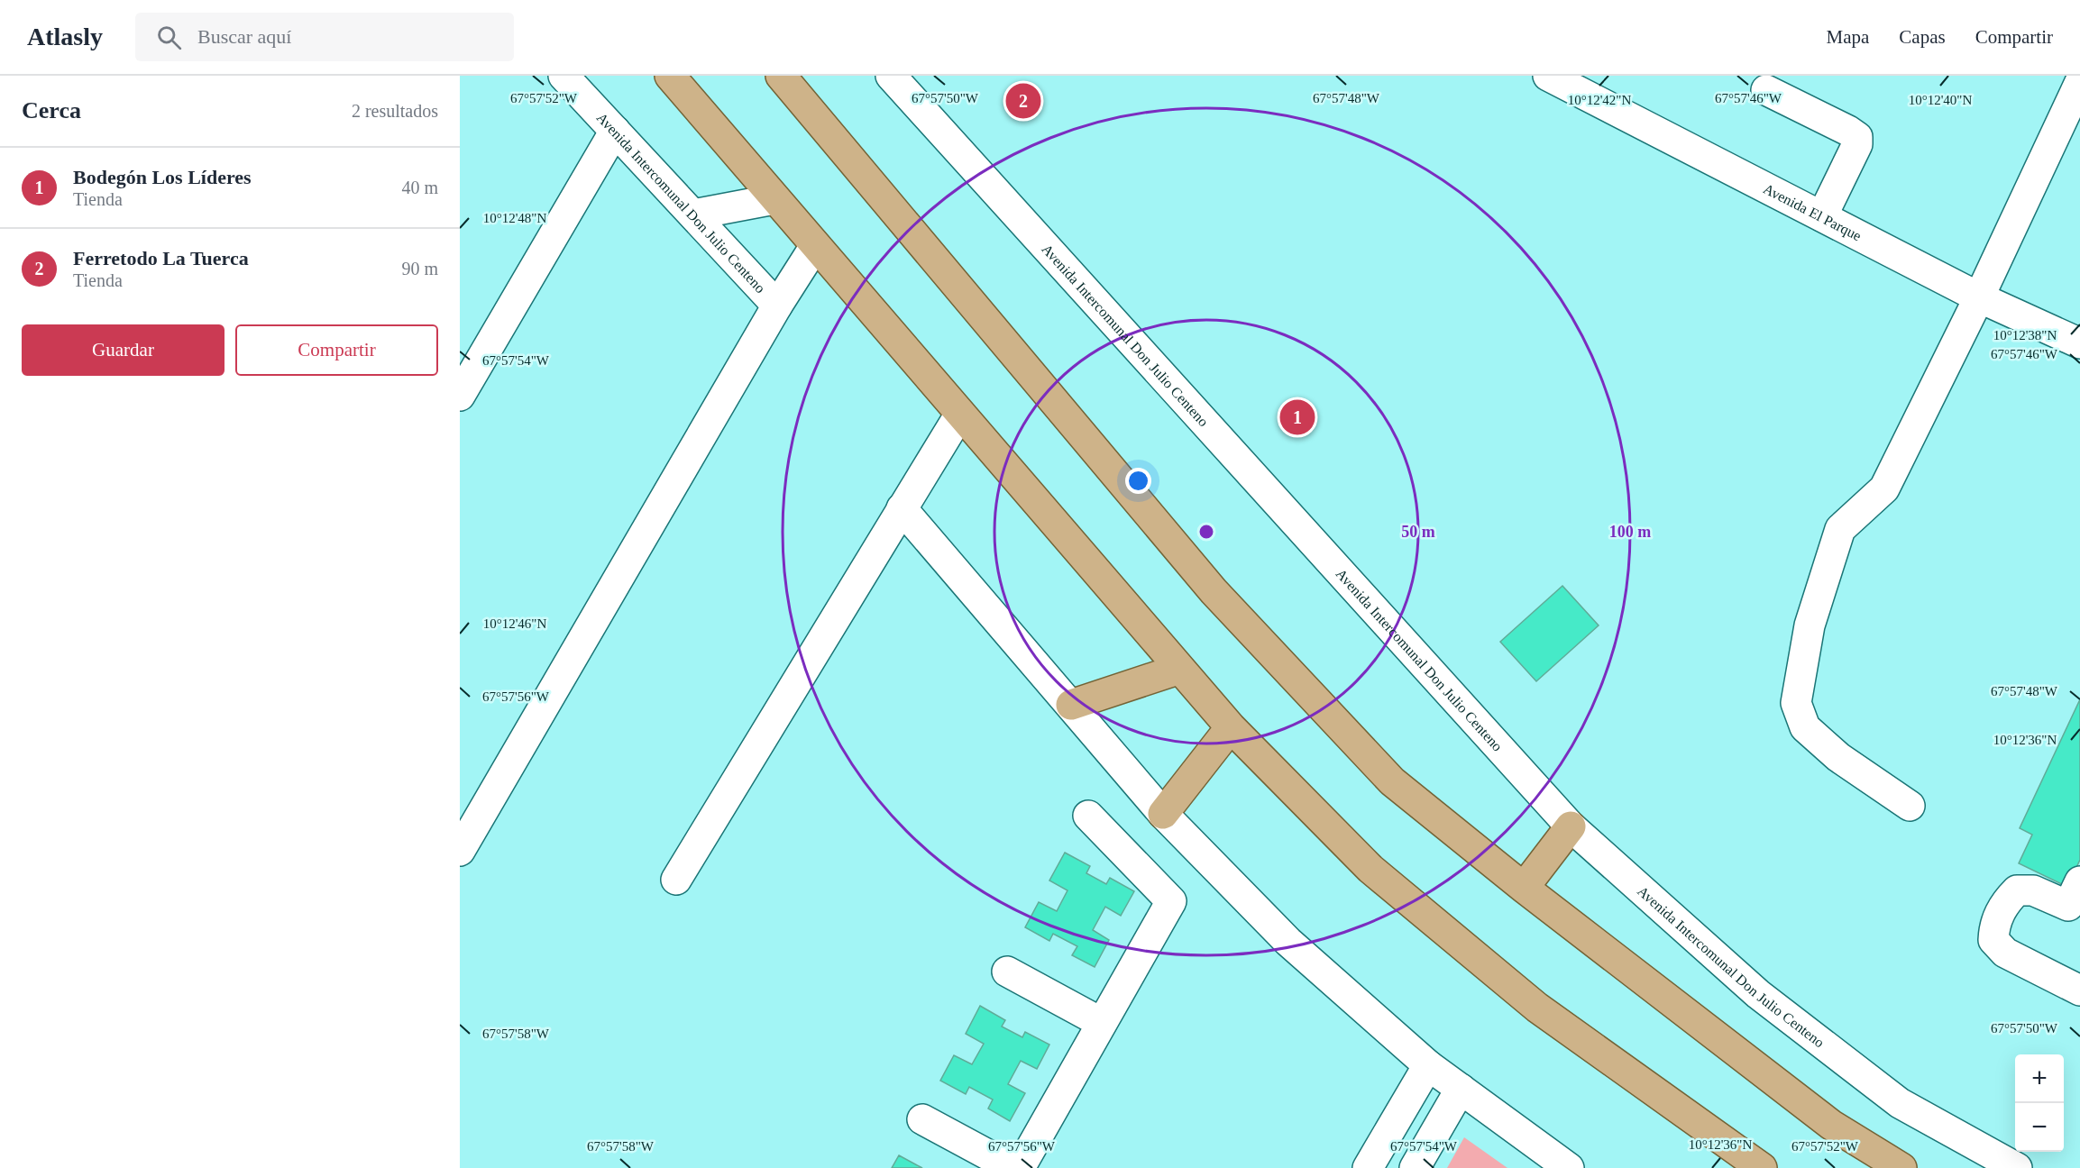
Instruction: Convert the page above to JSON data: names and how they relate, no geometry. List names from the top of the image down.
{
  "streets": {
    "street": ["Avenida Intercomunal Don Julio Centeno", "Avenida El Parque"]
  },
  "page": {
    "header": "Atlasly",
    "search": "Buscar aquí",
    "nav": ["Mapa", "Capas", "Compartir"],
    "heading": ["Cerca", "2 resultados"],
    "pins": ["2", "1"],
    "list": [
      {
        "mark": "1",
        "name": "Bodegón Los Líderes",
        "note": "Tienda",
        "value": "40 m"
      },
      {
        "mark": "2",
        "name": "Ferretodo La Tuerca",
        "note": "Tienda",
        "value": "90 m"
      }
    ],
    "buttons": ["Guardar", "Compartir"],
    "map_buttons": ["+", "−"]
  },
  "coordinates": [
    "67°57'52\"W",
    "67°57'50\"W",
    "67°57'48\"W",
    "67°57'46\"W",
    "10°12'42\"N",
    "10°12'40\"N",
    "10°12'48\"N",
    "10°12'38\"N",
    "67°57'54\"W",
    "10°12'46\"N",
    "67°57'56\"W",
    "10°12'36\"N",
    "67°57'58\"W"
  ],
  "rings": ["50 m", "100 m"]
}
